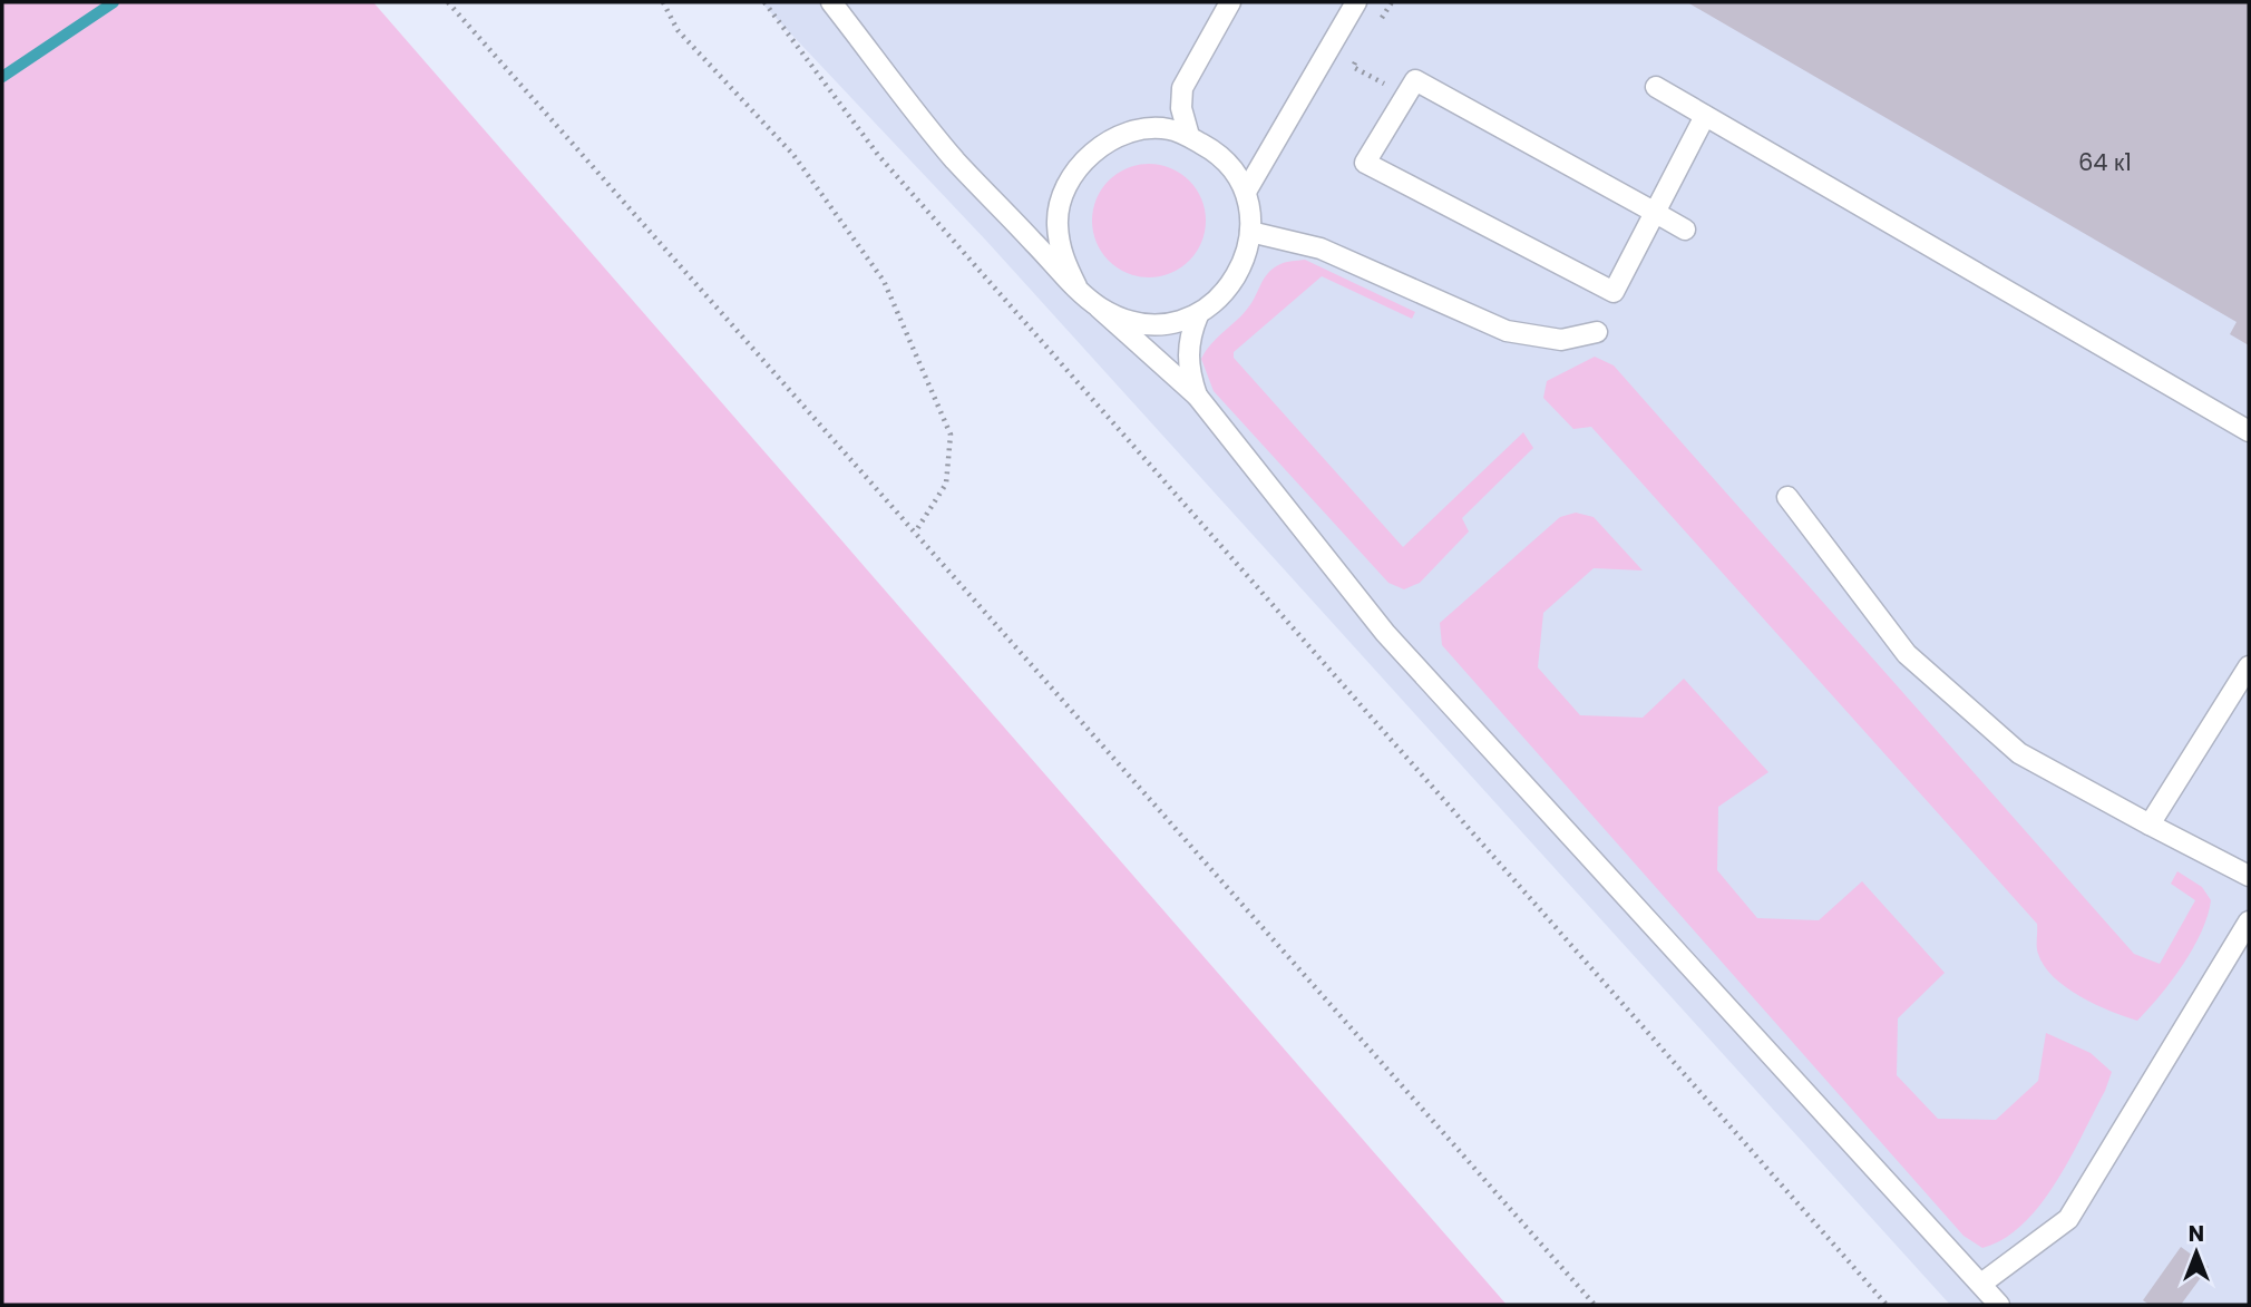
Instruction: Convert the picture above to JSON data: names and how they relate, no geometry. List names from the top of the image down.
{
  "house_numbers": ["64 к1"],
  "north": "top"
}
